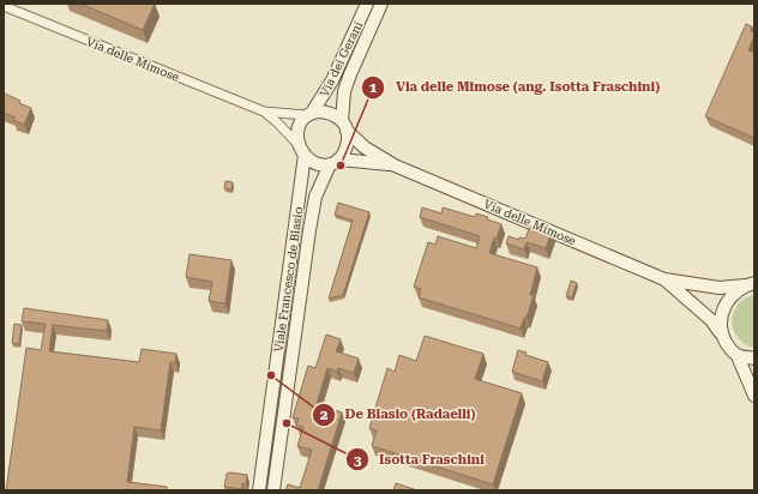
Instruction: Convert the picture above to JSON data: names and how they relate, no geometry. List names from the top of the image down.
{
  "streets": {
    "street": ["Via delle Mimose", "Via dei Gerani", "Viale Francesco de Blasio"]
  },
  "crossings": [
    ["Via delle Mimose", "Via dei Gerani"],
    ["Via delle Mimose", "Viale Francesco de Blasio"],
    ["Via dei Gerani", "Viale Francesco de Blasio"]
  ],
  "places": ["Via delle Mimose (ang. Isotta Fraschini)", "De Blasio (Radaelli)", "Isotta Fraschini"]
}
